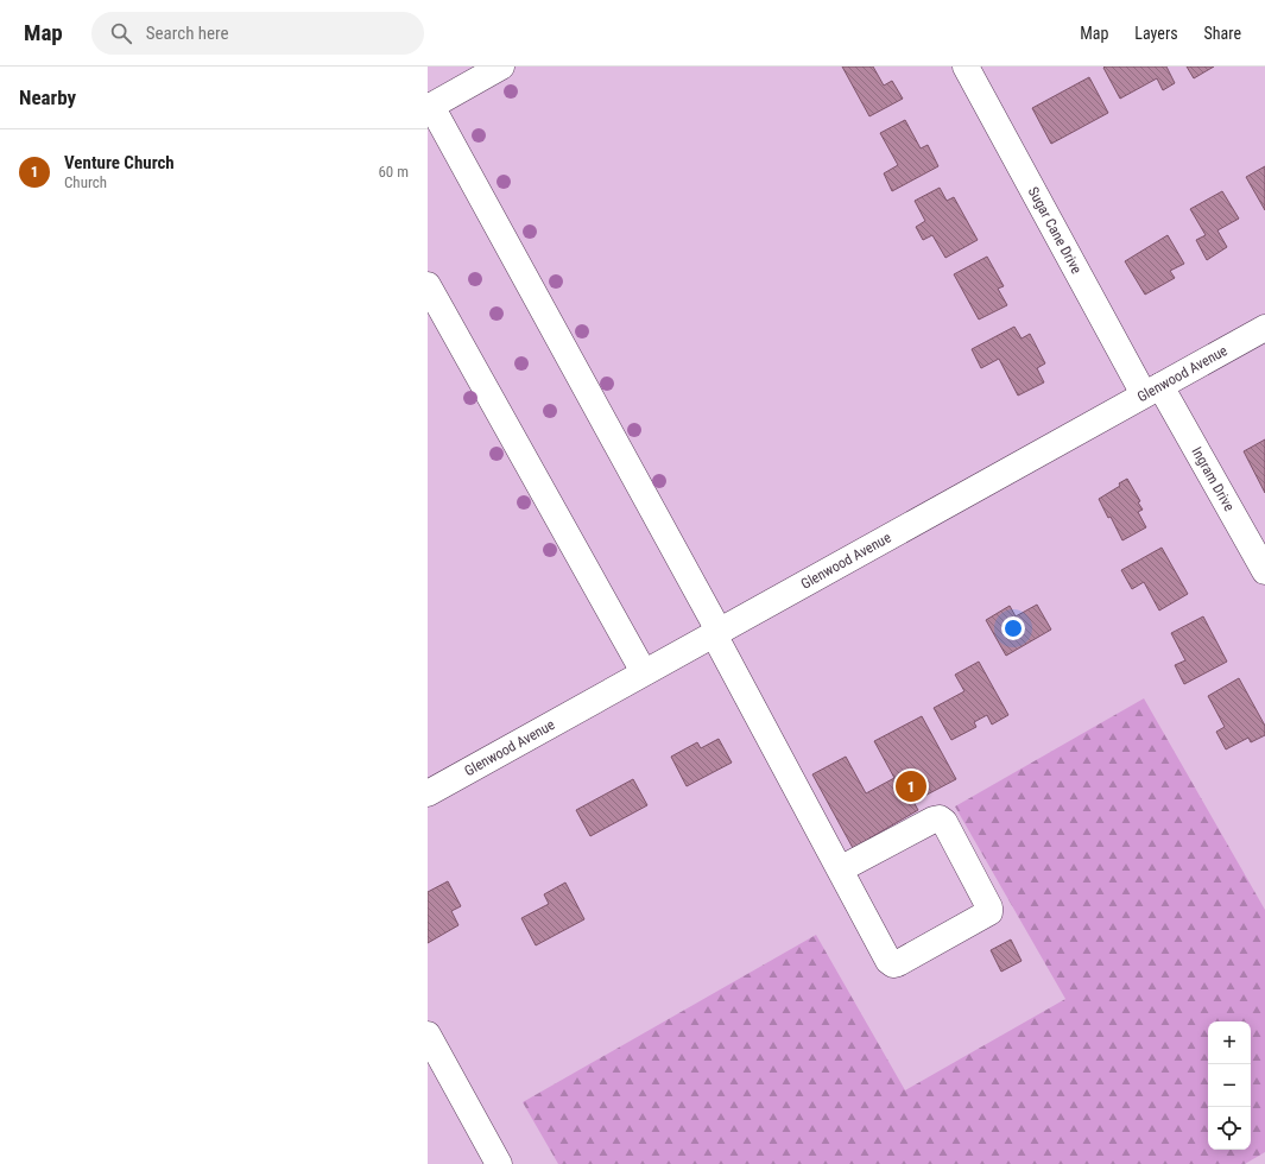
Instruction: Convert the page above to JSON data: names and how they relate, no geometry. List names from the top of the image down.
{
  "streets": {
    "street": ["Sugar Cane Drive", "Glenwood Avenue", "Ingram Drive"]
  },
  "crossings": [
    ["Sugar Cane Drive", "Glenwood Avenue"],
    ["Sugar Cane Drive", "Ingram Drive"],
    ["Glenwood Avenue", "Ingram Drive"]
  ],
  "page": {
    "header": "Map",
    "search": "Search here",
    "nav": ["Map", "Layers", "Share"],
    "heading": "Nearby",
    "list": [
      {
        "mark": "1",
        "name": "Venture Church",
        "note": "Church",
        "value": "60 m"
      }
    ],
    "pins": "1",
    "map_buttons": ["+", "−"]
  }
}
